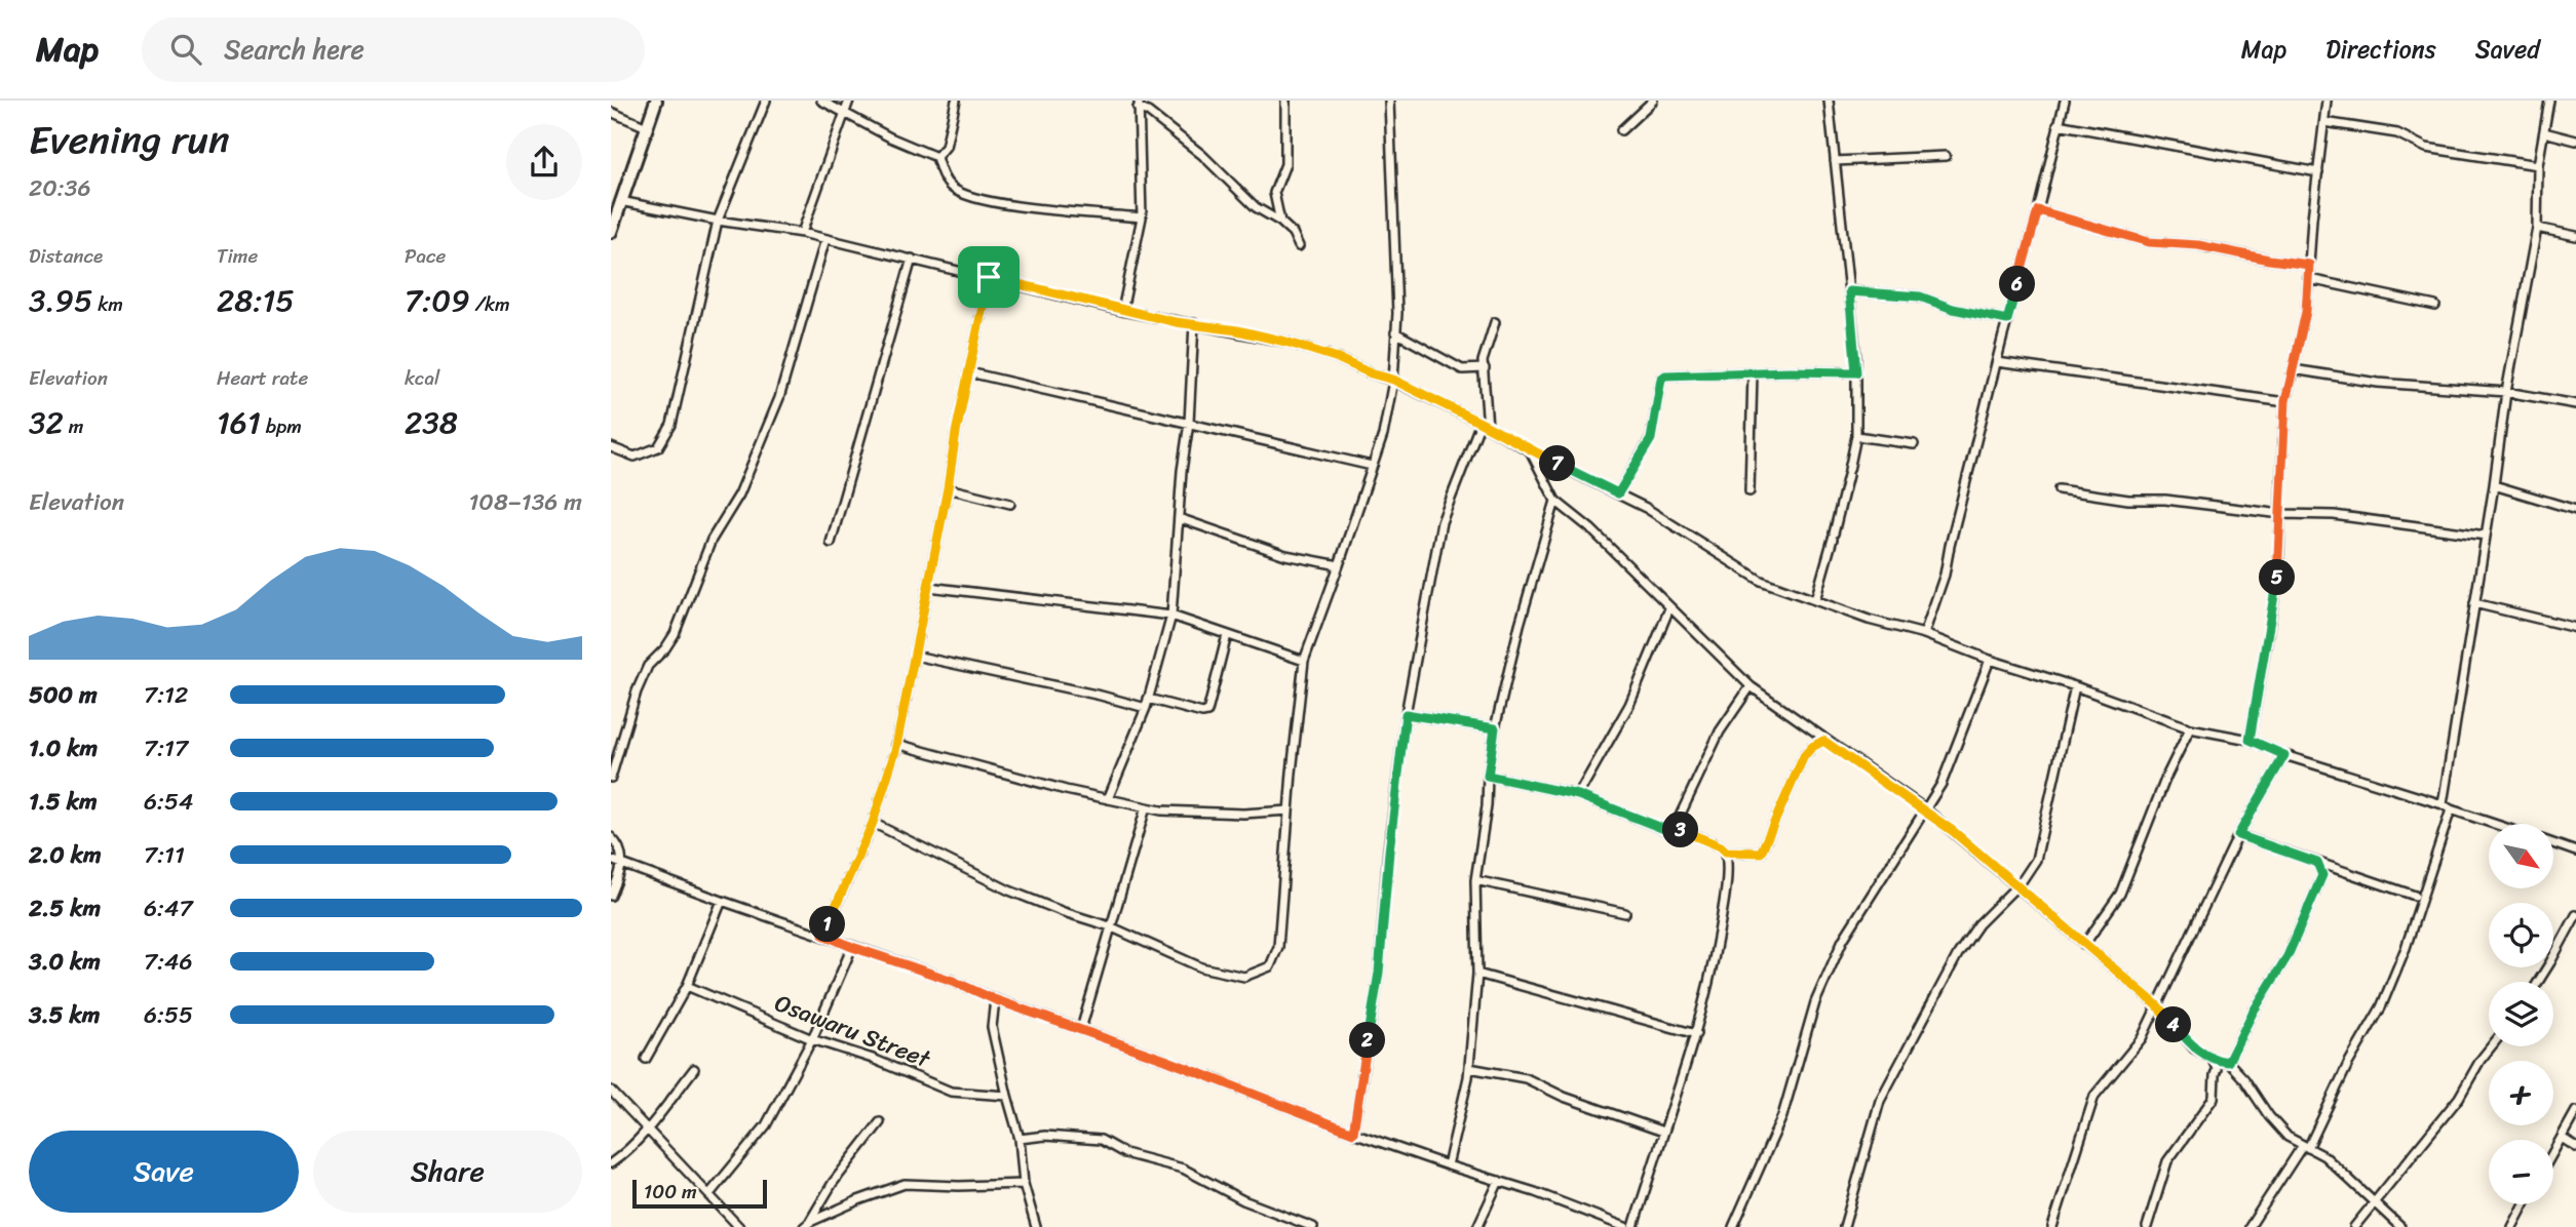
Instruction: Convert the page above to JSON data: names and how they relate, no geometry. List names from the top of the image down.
{
  "streets": {
    "street": ["Osawaru Street"]
  },
  "scale_bar": "100 m",
  "north": "bottom right",
  "page": {
    "header": "Map",
    "search": "Search here",
    "nav": ["Map", "Directions", "Saved"],
    "heading": ["Evening run", "20:36"],
    "stats": [
      ["Distance", "3.95 km"],
      ["Time", "28:15"],
      ["Pace", "7:09 /km"],
      ["Elevation", "32 m"],
      ["Heart rate", "161 bpm"],
      ["kcal", "238"]
    ],
    "pins": [
      "6",
      "7",
      "5",
      "3",
      "1",
      "4",
      "2"
    ],
    "chart": ["Elevation", "108–136 m"],
    "list": [
      {
        "name": "500 m",
        "note": "7:12"
      },
      {
        "name": "1.0 km",
        "note": "7:17"
      },
      {
        "name": "1.5 km",
        "note": "6:54"
      },
      {
        "name": "2.0 km",
        "note": "7:11"
      },
      {
        "name": "2.5 km",
        "note": "6:47"
      },
      {
        "name": "3.0 km",
        "note": "7:46"
      },
      {
        "name": "3.5 km",
        "note": "6:55"
      }
    ],
    "map_buttons": ["+", "−"],
    "buttons": ["Save", "Share"],
    "scale": "100 m"
  }
}
